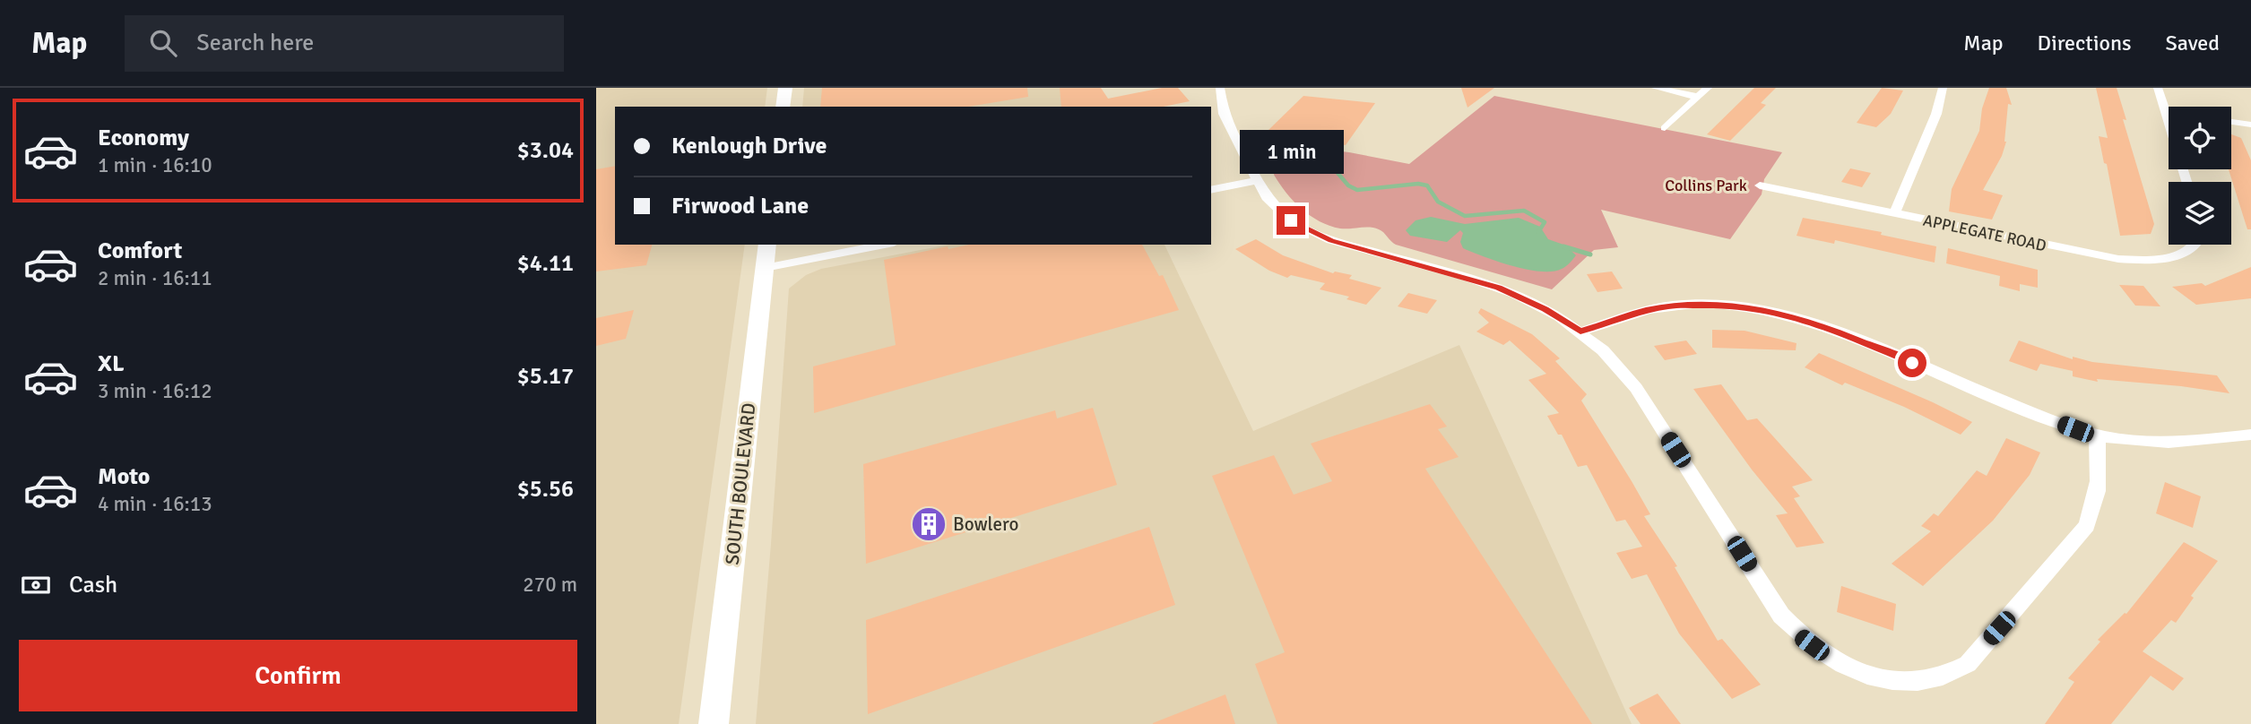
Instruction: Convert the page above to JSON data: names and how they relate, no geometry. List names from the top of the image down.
{
  "streets": {
    "main road": ["SOUTH BOULEVARD"],
    "street": ["APPLEGATE ROAD"]
  },
  "parks": ["Collins Park"],
  "places": {
    "building": ["Bowlero"]
  },
  "page": {
    "header": "Map",
    "search": "Search here",
    "nav": ["Map", "Directions", "Saved"],
    "list": [
      {
        "name": "Economy",
        "note": "1 min · 16:10",
        "value": "$3.04"
      },
      {
        "name": "Comfort",
        "note": "2 min · 16:11",
        "value": "$4.11"
      },
      {
        "name": "XL",
        "note": "3 min · 16:12",
        "value": "$5.17"
      },
      {
        "name": "Moto",
        "note": "4 min · 16:13",
        "value": "$5.56"
      }
    ],
    "banner": ["Kenlough Drive", "Firwood Lane"],
    "bubble": "1 min",
    "pay": ["Cash", "270 m"],
    "buttons": "Confirm"
  }
}
